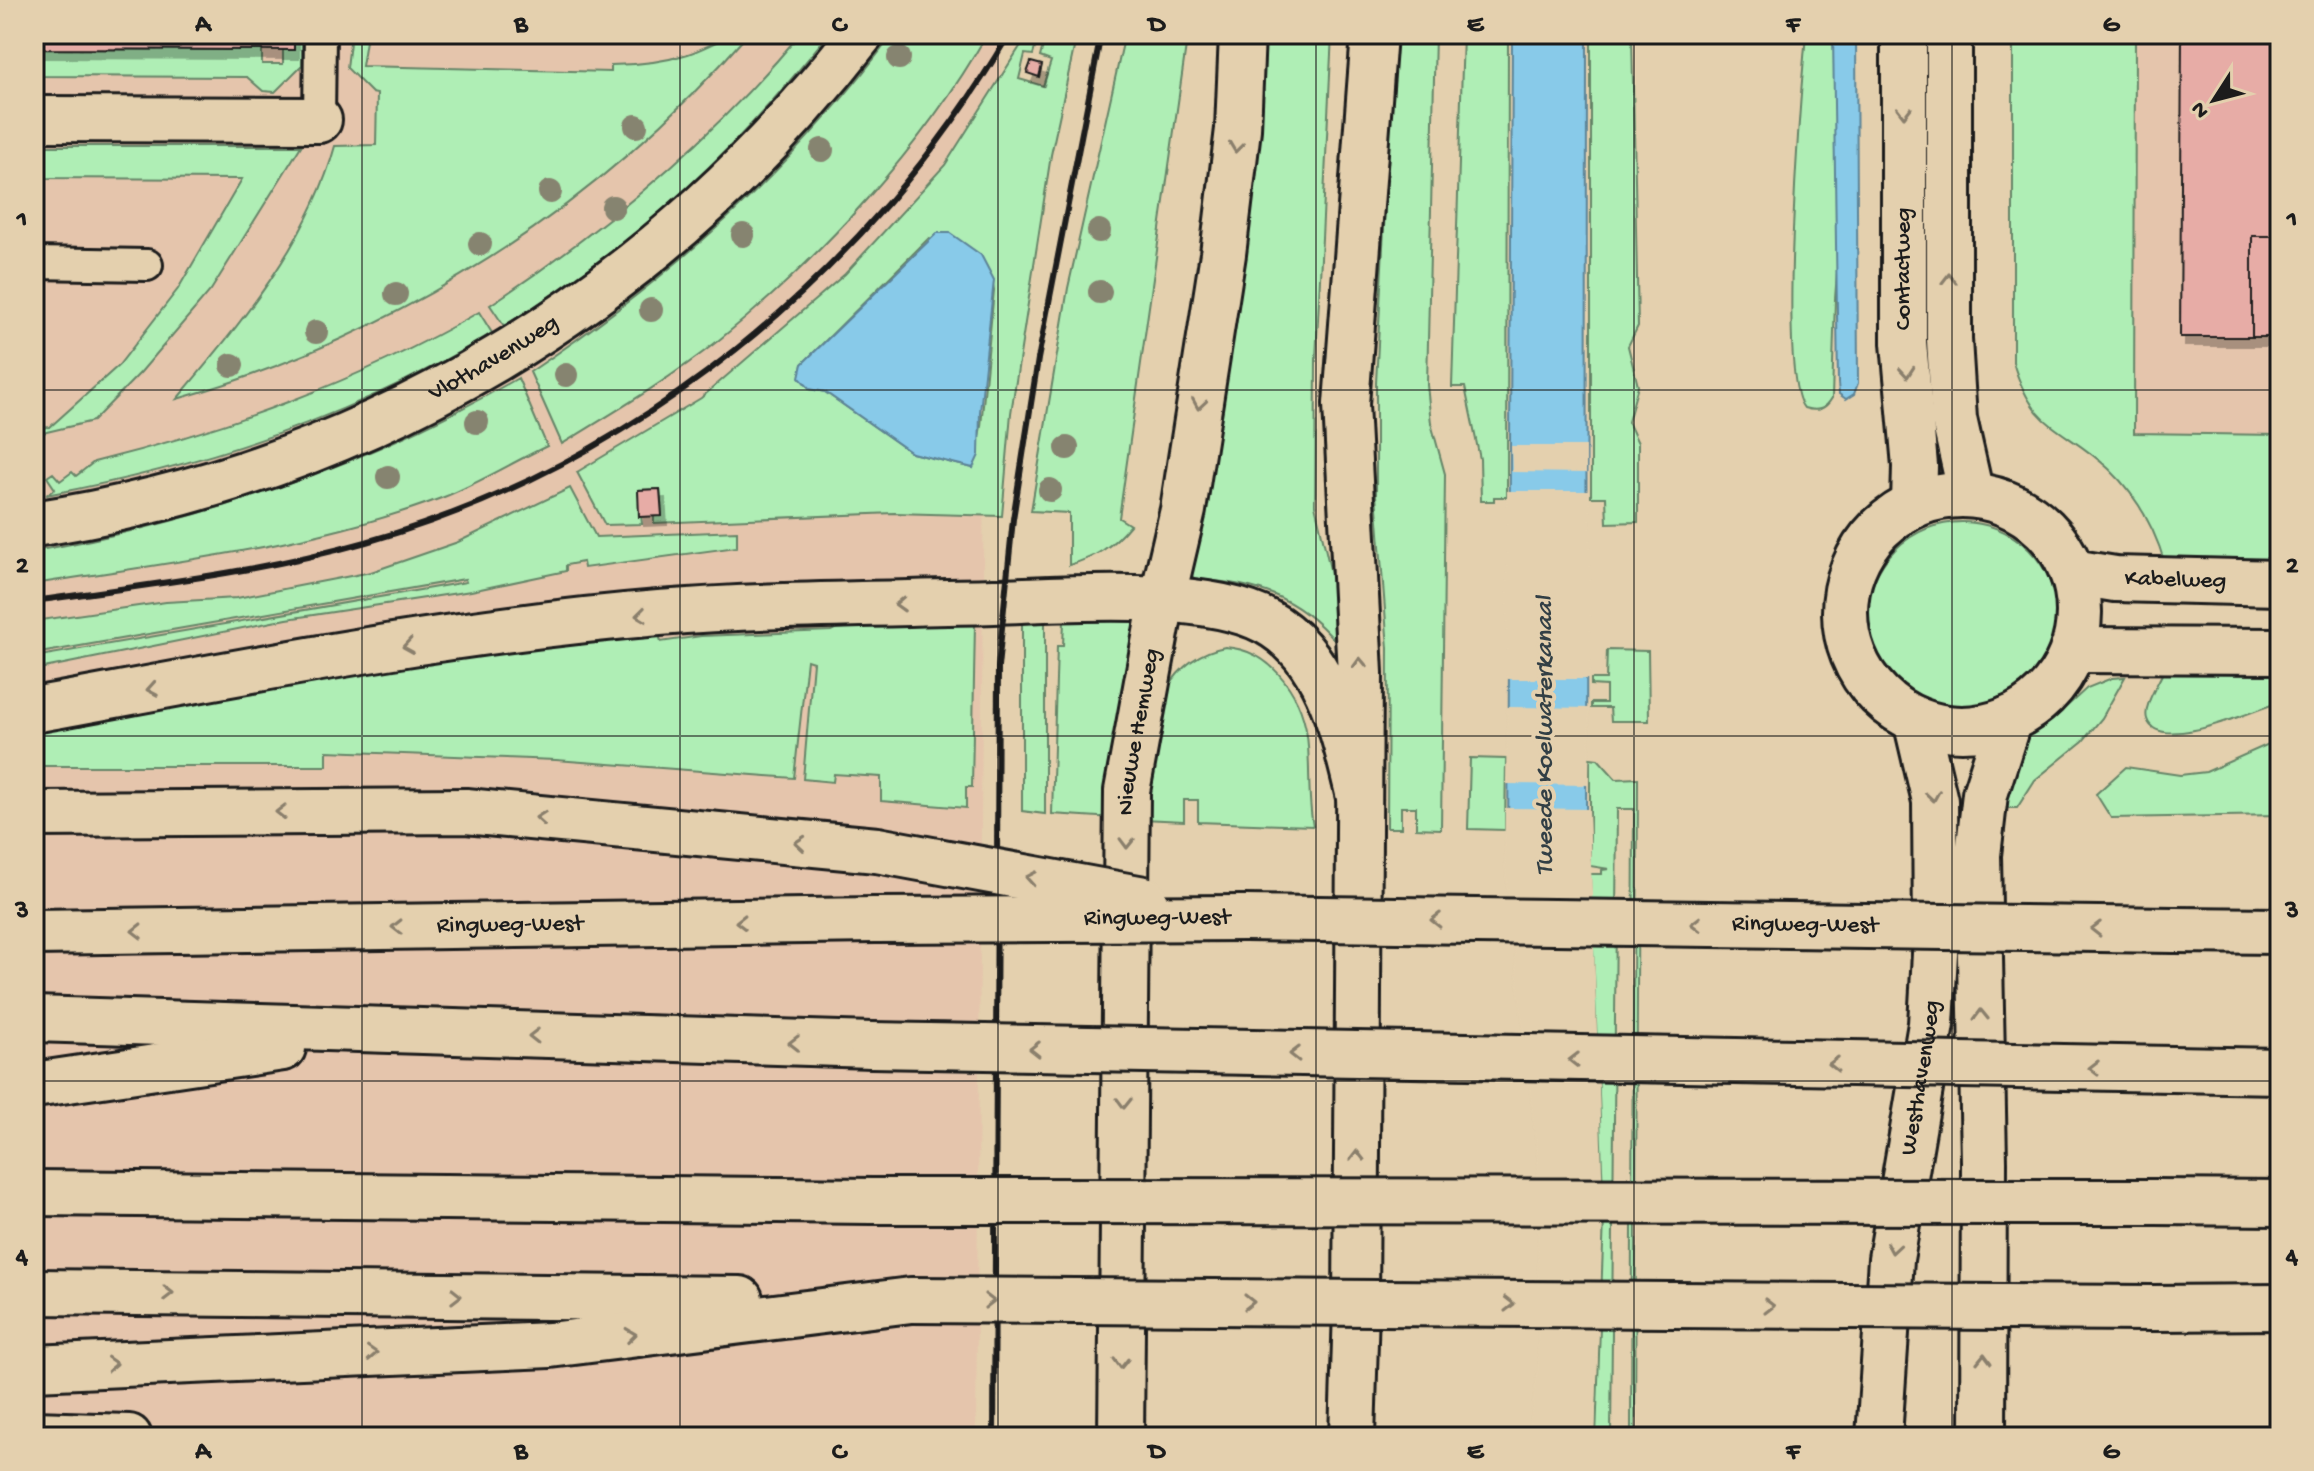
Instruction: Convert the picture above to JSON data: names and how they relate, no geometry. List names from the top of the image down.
{
  "streets": {
    "main road": [
      "Contactweg",
      "Vlothavenweg",
      "Kabelweg",
      "Nieuwe Hemweg",
      "Ringweg-West",
      "Westhavenweg"
    ]
  },
  "crossings": [
    ["Contactweg", "Kabelweg"],
    ["Contactweg", "Westhavenweg"],
    ["Kabelweg", "Westhavenweg"]
  ],
  "water": ["Tweede Koelwaterkanaal"],
  "north": "bottom left",
  "grid": {
    "columns": [
      "A",
      "B",
      "C",
      "D",
      "E",
      "F",
      "G"
    ],
    "rows": [
      "1",
      "2",
      "3",
      "4"
    ]
  }
}
